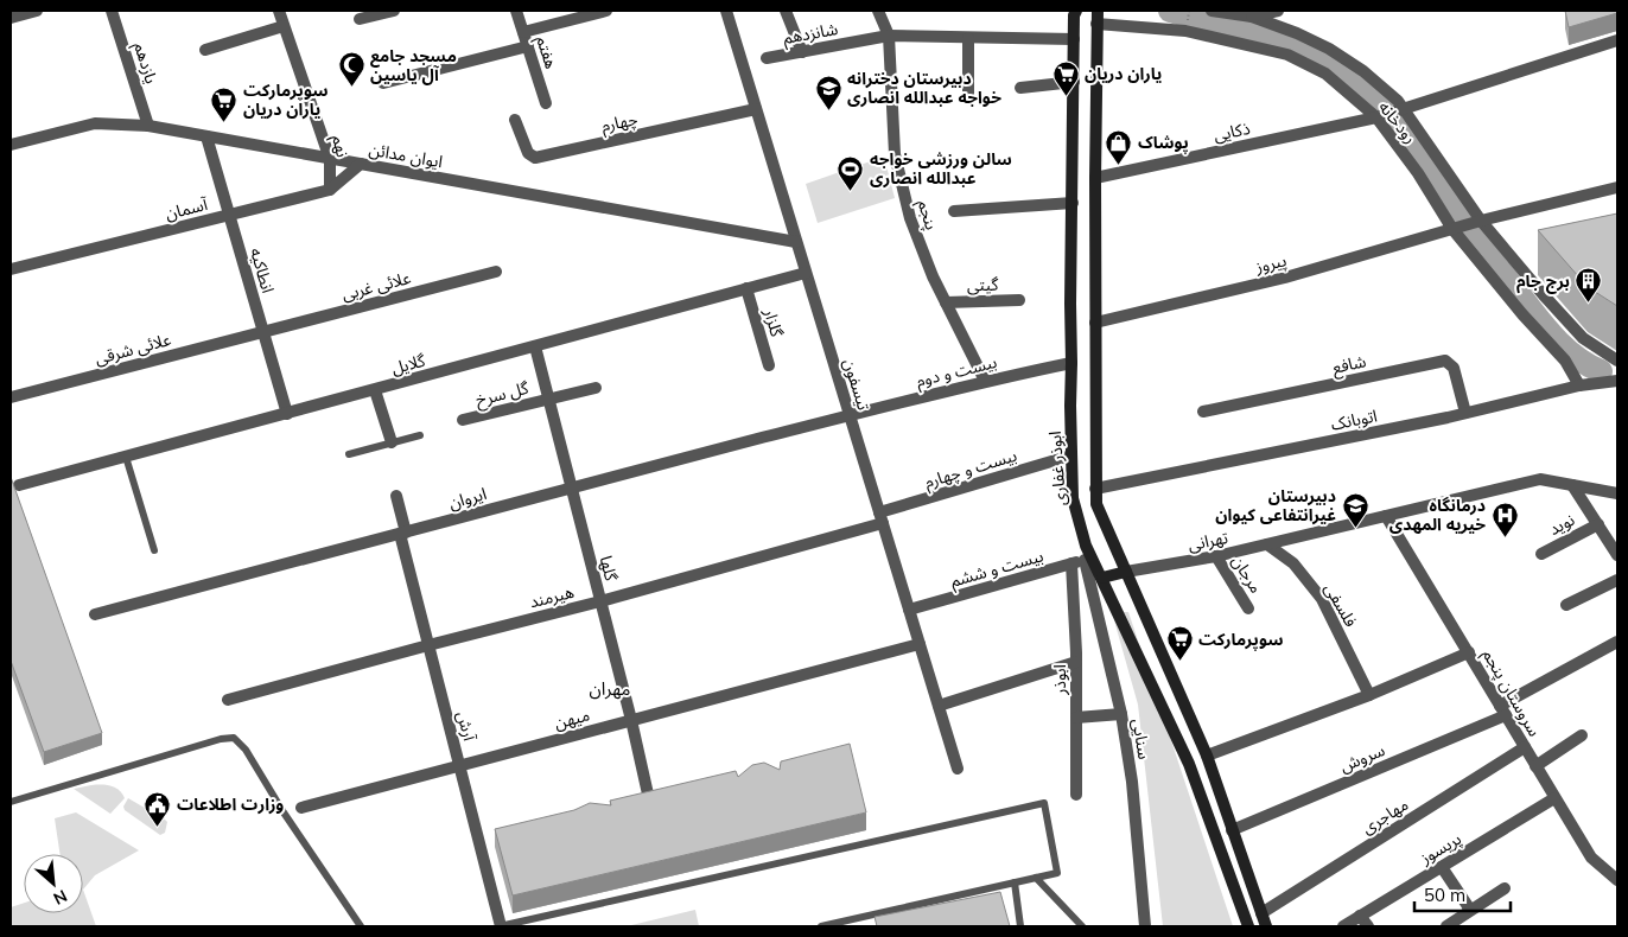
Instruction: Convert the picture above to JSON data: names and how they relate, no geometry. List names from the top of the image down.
{
  "streets": {
    "main road": ["ابوذر غفاری"],
    "street": [
      "شانزدهم",
      "هفتم",
      "یازدهم",
      "چهارم",
      "رودخانه",
      "ذکایی",
      "نهم",
      "ایوان مدائن",
      "آسمان",
      "پنجم",
      "پیروز",
      "انطاکیه",
      "گیتی",
      "علائی غربی",
      "گلزار",
      "علائی شرقی",
      "گلایل",
      "شافع",
      "بیست و دوم",
      "تیسفون",
      "گل سرخ",
      "اتوبانک",
      "بیست و چهارم",
      "ایروان",
      "نوید",
      "تهرانی",
      "گلها",
      "بیست و ششم",
      "مرجان",
      "هیرمند",
      "فلسفی",
      "ابوذر",
      "سروستان پنجم",
      "میهن",
      "آرش",
      "سنایی",
      "سروش",
      "مهاجری",
      "پریسوز"
    ]
  },
  "crossings": [
    ["شانزدهم", "پنجم"],
    ["شانزدهم", "ابوذر غفاری"],
    ["یازدهم", "ایوان مدائن"],
    ["چهارم", "تیسفون"],
    ["رودخانه", "ذکایی"],
    ["رودخانه", "پیروز"],
    ["رودخانه", "اتوبانک"],
    ["نهم", "ایوان مدائن"],
    ["نهم", "آسمان"],
    ["ایوان مدائن", "آسمان"],
    ["ایوان مدائن", "انطاکیه"],
    ["ایوان مدائن", "تیسفون"],
    ["آسمان", "انطاکیه"],
    ["پنجم", "گیتی"],
    ["پنجم", "بیست و دوم"],
    ["انطاکیه", "علائی غربی"],
    ["انطاکیه", "علائی شرقی"],
    ["انطاکیه", "گلایل"],
    ["علائی غربی", "علائی شرقی"],
    ["گلزار", "گلایل"],
    ["گلایل", "تیسفون"],
    ["گلایل", "گلها"],
    ["شافع", "اتوبانک"],
    ["بیست و دوم", "تیسفون"],
    ["بیست و دوم", "ابوذر غفاری"],
    ["بیست و دوم", "ایروان"],
    ["تیسفون", "بیست و چهارم"],
    ["تیسفون", "ایروان"],
    ["تیسفون", "بیست و ششم"],
    ["تیسفون", "هیرمند"],
    ["تیسفون", "میهن"],
    ["گل سرخ", "گلها"],
    ["بیست و چهارم", "ابوذر غفاری"],
    ["بیست و چهارم", "هیرمند"],
    ["ابوذر غفاری", "بیست و ششم"],
    ["ابوذر غفاری", "ابوذر"],
    ["ابوذر غفاری", "سنایی"],
    ["ایروان", "گلها"],
    ["ایروان", "آرش"],
    ["تهرانی", "مرجان"],
    ["تهرانی", "فلسفی"],
    ["تهرانی", "سروستان پنجم"],
    ["گلها", "هیرمند"],
    ["گلها", "میهن"],
    ["بیست و ششم", "ابوذر"],
    ["بیست و ششم", "سنایی"],
    ["هیرمند", "آرش"],
    ["ابوذر", "سنایی"],
    ["سروستان پنجم", "سروش"],
    ["سروستان پنجم", "مهاجری"],
    ["سروستان پنجم", "پریسوز"],
    ["میهن", "آرش"]
  ],
  "districts": ["مهران"],
  "places": {
    "mosque": ["مسجد جامع آل یاسین"],
    "supermarket": ["یاران دریان", "سوپرمارکت یاران دریان", "سوپرمارکت"],
    "school or university": ["دبیرستان دخترانه خواجه عبدالله انصاری", "دبیرستان غیرانتفاعی کیوان"],
    "shop": ["پوشاک"],
    "sports": ["سالن ورزشی خواجه عبدالله انصاری"],
    "building": ["برج جام"],
    "hospital": ["درمانگاه خیریه المهدی"],
    "public building": ["وزارت اطلاعات"]
  },
  "scale_bar": "50 m",
  "north": "bottom right"
}
